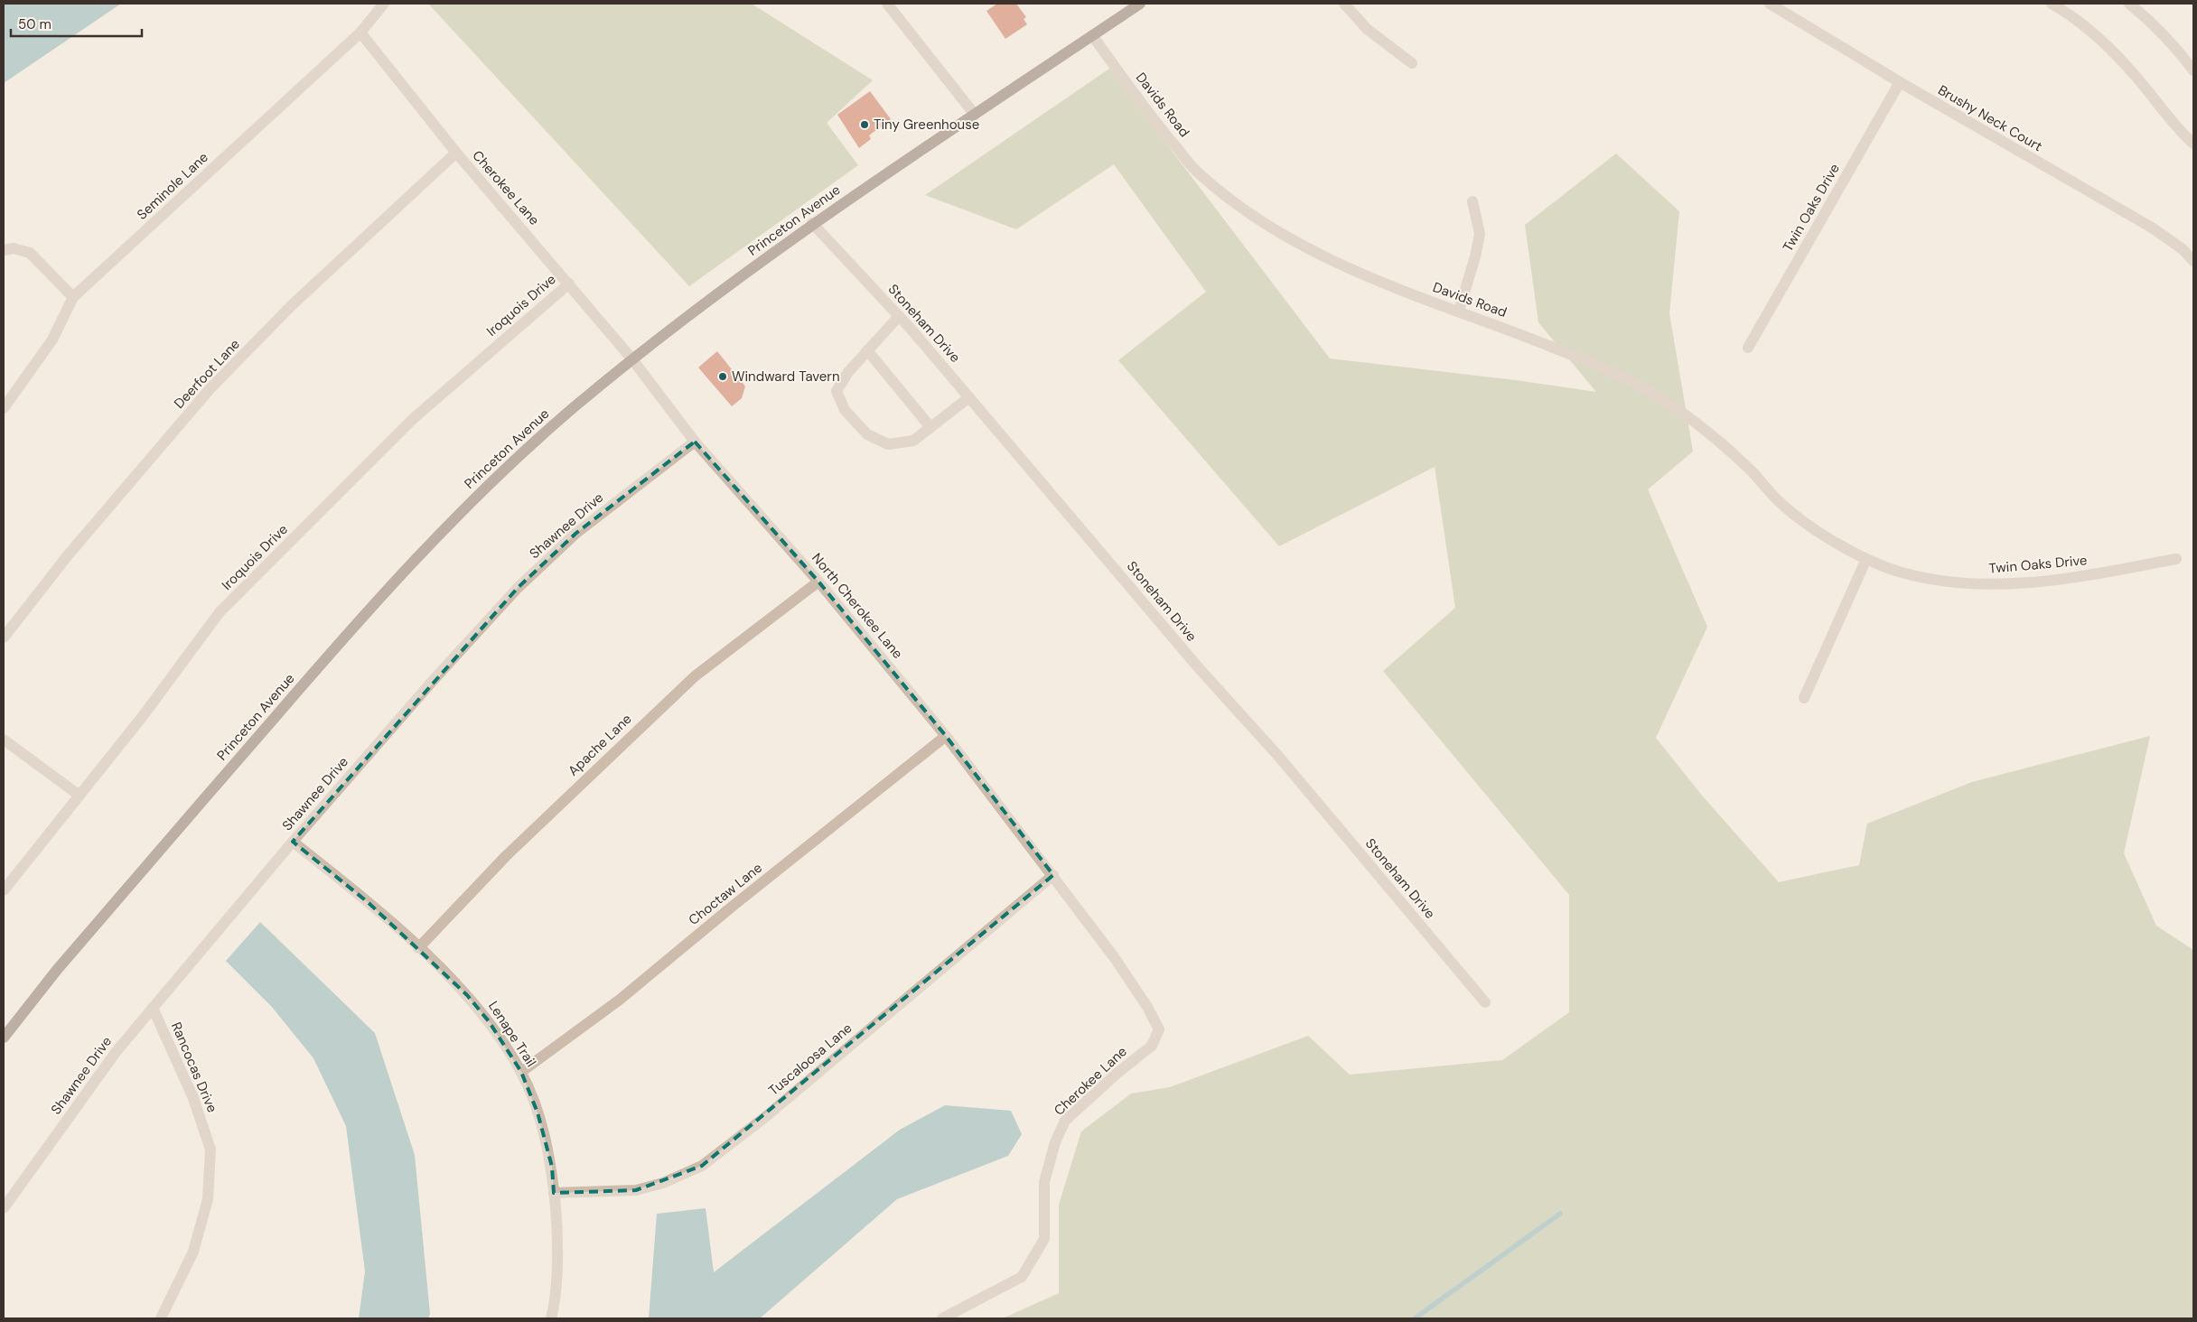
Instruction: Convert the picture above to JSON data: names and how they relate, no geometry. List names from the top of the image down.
{
  "streets": {
    "main road": ["Princeton Avenue"],
    "street": [
      "Davids Road",
      "Brushy Neck Court",
      "Seminole Lane",
      "Cherokee Lane",
      "Twin Oaks Drive",
      "Iroquois Drive",
      "Stoneham Drive",
      "Deerfoot Lane",
      "Shawnee Drive",
      "North Cherokee Lane",
      "Apache Lane",
      "Choctaw Lane",
      "Lenape Trail",
      "Tuscaloosa Lane",
      "Rancocas Drive"
    ]
  },
  "crossings": [
    ["Davids Road", "Twin Oaks Drive"],
    ["Davids Road", "Princeton Avenue"],
    ["Brushy Neck Court", "Twin Oaks Drive"],
    ["Seminole Lane", "Cherokee Lane"],
    ["Cherokee Lane", "Princeton Avenue"],
    ["Cherokee Lane", "Iroquois Drive"],
    ["Cherokee Lane", "Deerfoot Lane"],
    ["Cherokee Lane", "North Cherokee Lane"],
    ["Cherokee Lane", "Tuscaloosa Lane"],
    ["Princeton Avenue", "Stoneham Drive"],
    ["Princeton Avenue", "North Cherokee Lane"],
    ["Shawnee Drive", "North Cherokee Lane"],
    ["Shawnee Drive", "Lenape Trail"],
    ["Shawnee Drive", "Rancocas Drive"],
    ["North Cherokee Lane", "Apache Lane"],
    ["North Cherokee Lane", "Choctaw Lane"],
    ["North Cherokee Lane", "Tuscaloosa Lane"],
    ["Apache Lane", "Lenape Trail"],
    ["Choctaw Lane", "Lenape Trail"],
    ["Lenape Trail", "Tuscaloosa Lane"]
  ],
  "places": ["Tiny Greenhouse", "Windward Tavern"],
  "scale_bar": "50 m"
}
